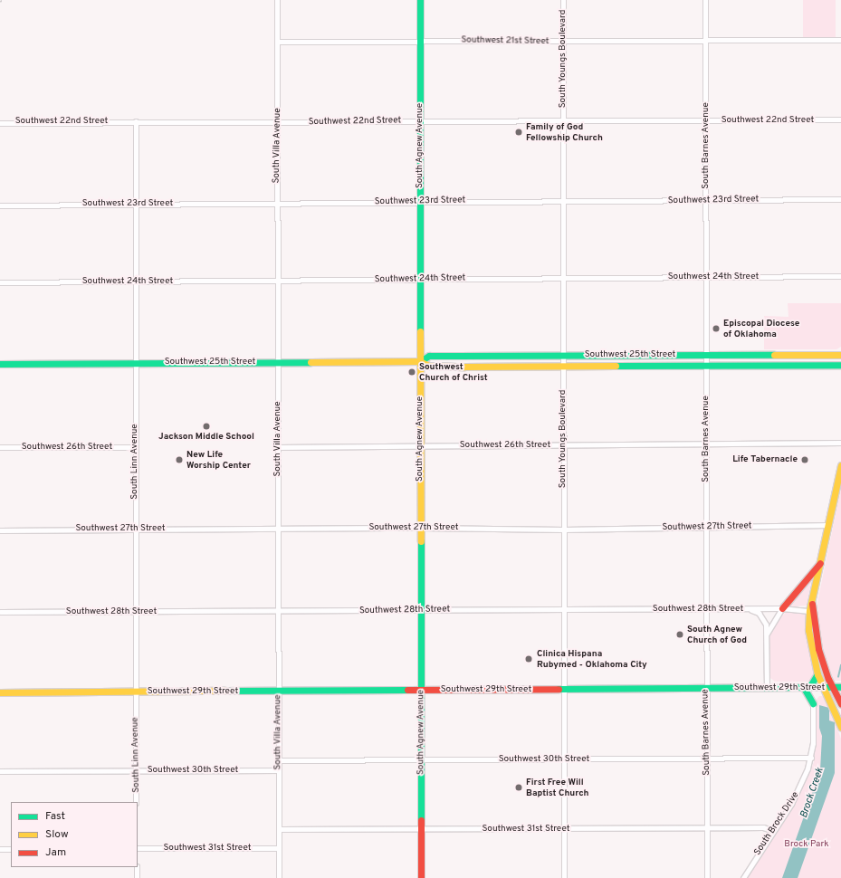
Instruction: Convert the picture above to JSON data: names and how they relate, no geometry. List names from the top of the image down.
{
  "streets": {
    "main road": ["South Agnew Avenue", "Southwest 25th Street", "Southwest 29th Street"],
    "street": [
      "Southwest 21st Street",
      "South Youngs Boulevard",
      "Southwest 22nd Street",
      "South Villa Avenue",
      "South Barnes Avenue",
      "Southwest 23rd Street",
      "Southwest 24th Street",
      "Southwest 26th Street",
      "South Linn Avenue",
      "Southwest 27th Street",
      "Southwest 28th Street",
      "Southwest 30th Street",
      "South Brock Drive",
      "Southwest 31st Street"
    ]
  },
  "crossings": [
    ["Southwest 21st Street", "South Youngs Boulevard"],
    ["Southwest 21st Street", "South Villa Avenue"],
    ["Southwest 21st Street", "South Agnew Avenue"],
    ["Southwest 21st Street", "South Barnes Avenue"],
    ["South Youngs Boulevard", "Southwest 22nd Street"],
    ["South Youngs Boulevard", "Southwest 23rd Street"],
    ["South Youngs Boulevard", "Southwest 24th Street"],
    ["South Youngs Boulevard", "Southwest 25th Street"],
    ["South Youngs Boulevard", "Southwest 26th Street"],
    ["South Youngs Boulevard", "Southwest 27th Street"],
    ["South Youngs Boulevard", "Southwest 28th Street"],
    ["South Youngs Boulevard", "Southwest 29th Street"],
    ["South Youngs Boulevard", "Southwest 30th Street"],
    ["South Youngs Boulevard", "Southwest 31st Street"],
    ["Southwest 22nd Street", "South Villa Avenue"],
    ["Southwest 22nd Street", "South Agnew Avenue"],
    ["Southwest 22nd Street", "South Barnes Avenue"],
    ["Southwest 22nd Street", "South Linn Avenue"],
    ["South Villa Avenue", "Southwest 23rd Street"],
    ["South Villa Avenue", "Southwest 24th Street"],
    ["South Villa Avenue", "Southwest 25th Street"],
    ["South Villa Avenue", "Southwest 26th Street"],
    ["South Villa Avenue", "Southwest 27th Street"],
    ["South Villa Avenue", "Southwest 28th Street"],
    ["South Villa Avenue", "Southwest 29th Street"],
    ["South Villa Avenue", "Southwest 30th Street"],
    ["South Villa Avenue", "Southwest 31st Street"],
    ["South Agnew Avenue", "Southwest 23rd Street"],
    ["South Agnew Avenue", "Southwest 24th Street"],
    ["South Agnew Avenue", "Southwest 25th Street"],
    ["South Agnew Avenue", "Southwest 26th Street"],
    ["South Agnew Avenue", "Southwest 27th Street"],
    ["South Agnew Avenue", "Southwest 28th Street"],
    ["South Agnew Avenue", "Southwest 29th Street"],
    ["South Agnew Avenue", "Southwest 30th Street"],
    ["South Agnew Avenue", "Southwest 31st Street"],
    ["South Barnes Avenue", "Southwest 23rd Street"],
    ["South Barnes Avenue", "Southwest 24th Street"],
    ["South Barnes Avenue", "Southwest 25th Street"],
    ["South Barnes Avenue", "Southwest 26th Street"],
    ["South Barnes Avenue", "Southwest 27th Street"],
    ["South Barnes Avenue", "Southwest 28th Street"],
    ["South Barnes Avenue", "Southwest 29th Street"],
    ["South Barnes Avenue", "Southwest 30th Street"],
    ["South Barnes Avenue", "Southwest 31st Street"],
    ["Southwest 23rd Street", "South Linn Avenue"],
    ["Southwest 24th Street", "South Linn Avenue"],
    ["Southwest 25th Street", "South Linn Avenue"],
    ["Southwest 26th Street", "South Linn Avenue"],
    ["South Linn Avenue", "Southwest 27th Street"],
    ["South Linn Avenue", "Southwest 28th Street"],
    ["South Linn Avenue", "Southwest 29th Street"],
    ["South Linn Avenue", "Southwest 30th Street"],
    ["Southwest 30th Street", "South Brock Drive"],
    ["South Brock Drive", "Southwest 31st Street"]
  ],
  "water": ["Brock Creek"],
  "parks": ["Brock Park"],
  "places": [
    "Family of God Fellowship Church",
    "Episcopal Diocese of Oklahoma",
    "Southwest Church of Christ",
    "Jackson Middle School",
    "New Life Worship Center",
    "Life Tabernacle",
    "South Agnew Church of God",
    "Clinica Hispana Rubymed - Oklahoma City",
    "First Free Will Baptist Church"
  ],
  "legend": ["Fast", "Slow", "Jam"]
}
